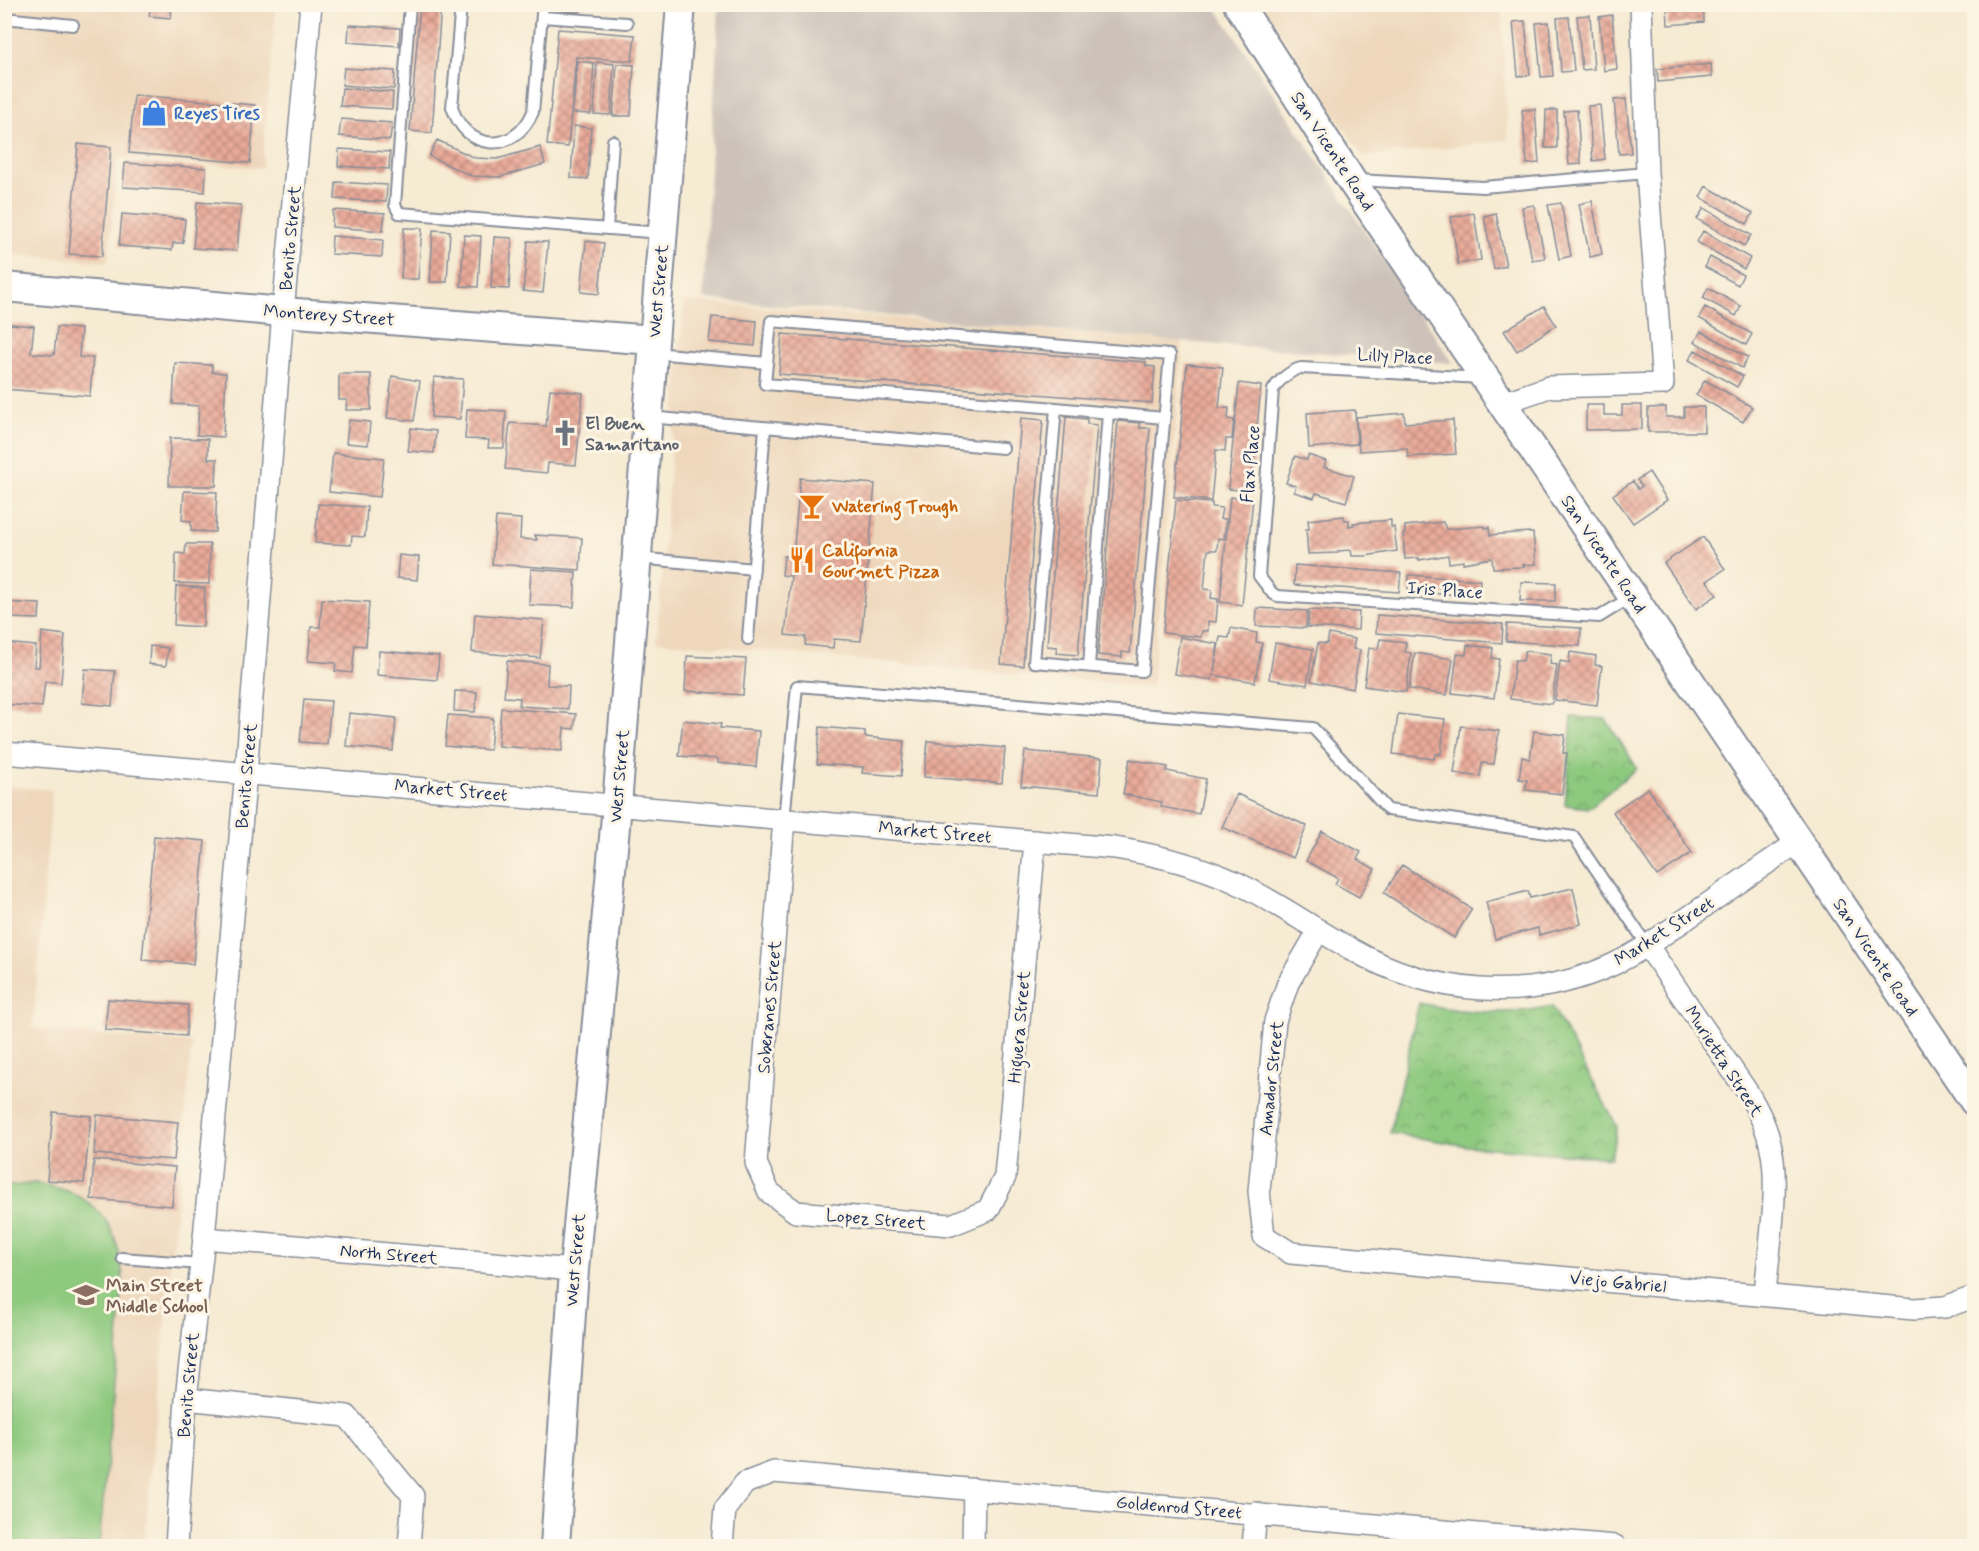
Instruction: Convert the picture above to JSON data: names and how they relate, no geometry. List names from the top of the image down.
{
  "streets": {
    "street": [
      "San Vicente Road",
      "Benito Street",
      "West Street",
      "Monterey Street",
      "Market Street",
      "Soberanes Street",
      "Higuera Street",
      "Murietta Street",
      "Amador Street",
      "Lopez Street",
      "North Street",
      "Viejo Gabriel",
      "Goldenrod Street"
    ],
    "lane": ["Lilly Place", "Flax Place", "Iris Place"]
  },
  "crossings": [
    ["San Vicente Road", "Lilly Place"],
    ["San Vicente Road", "Iris Place"],
    ["San Vicente Road", "Market Street"],
    ["Benito Street", "Monterey Street"],
    ["Benito Street", "Market Street"],
    ["Benito Street", "North Street"],
    ["West Street", "Monterey Street"],
    ["West Street", "Market Street"],
    ["West Street", "North Street"],
    ["Lilly Place", "Flax Place"],
    ["Flax Place", "Iris Place"],
    ["Market Street", "Soberanes Street"],
    ["Market Street", "Higuera Street"],
    ["Market Street", "Murietta Street"],
    ["Market Street", "Amador Street"],
    ["Soberanes Street", "Lopez Street"],
    ["Higuera Street", "Lopez Street"],
    ["Murietta Street", "Viejo Gabriel"],
    ["Amador Street", "Viejo Gabriel"]
  ],
  "places": {
    "shop": ["Reyes Tires"],
    "church": ["El Buen Samaritano"],
    "bar": ["Watering Trough"],
    "restaurant": ["California Gourmet Pizza"],
    "school or university": ["Main Street Middle School"]
  }
}
